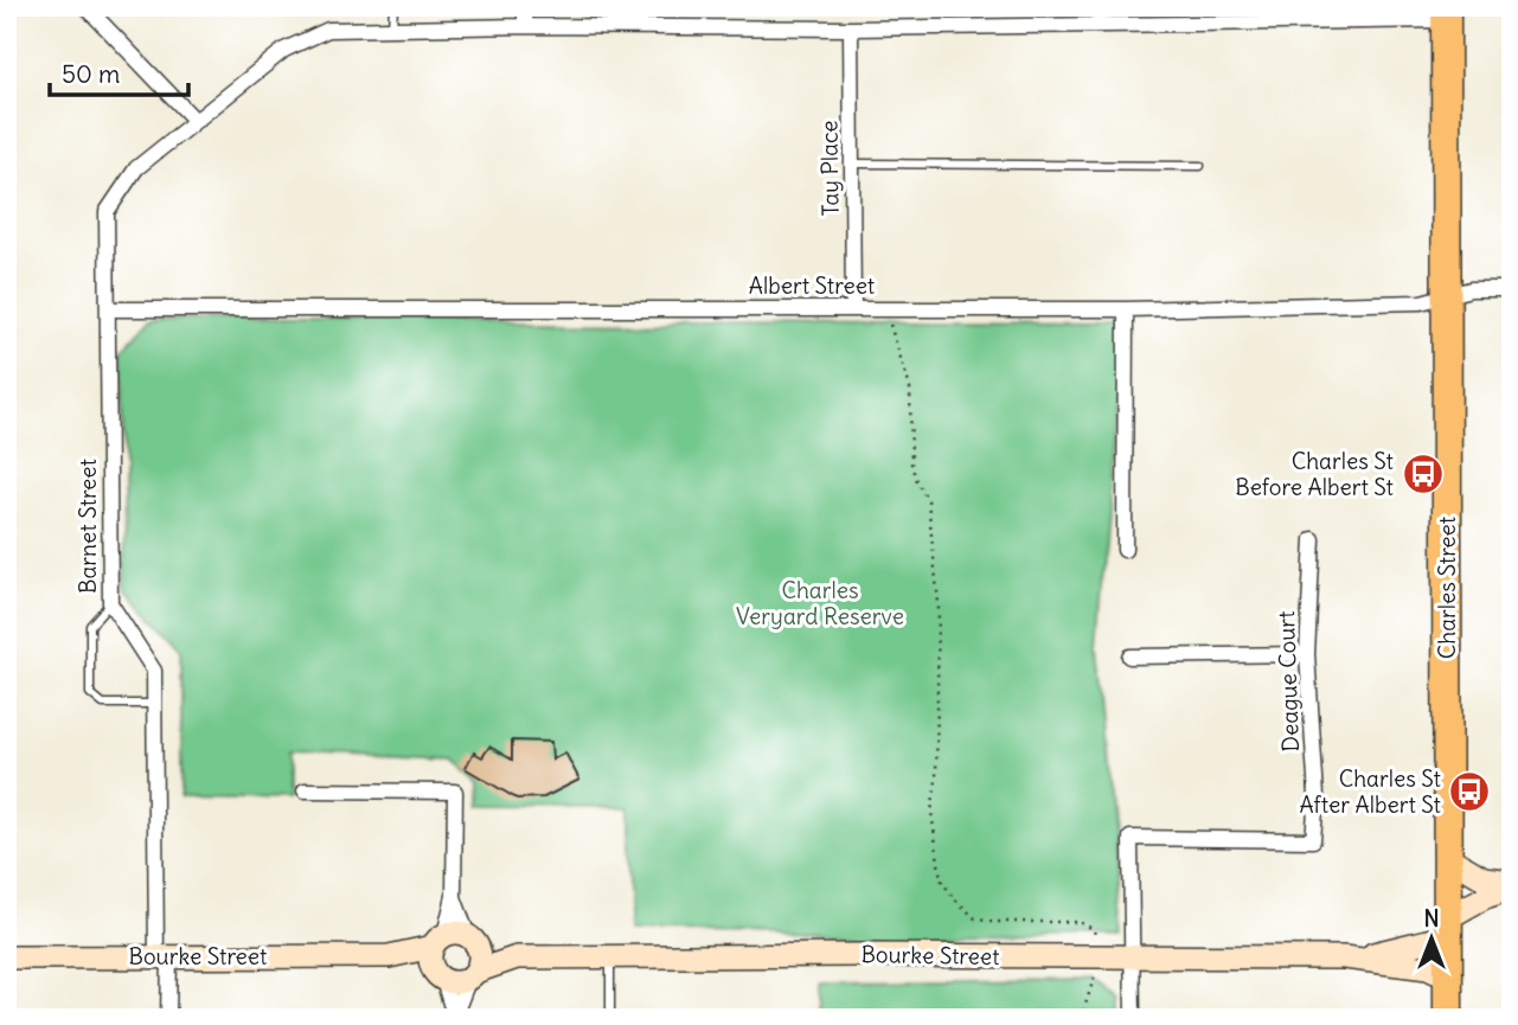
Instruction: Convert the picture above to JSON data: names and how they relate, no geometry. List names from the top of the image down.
{
  "streets": {
    "highway": ["Charles Street"],
    "street": [
      "Tay Place",
      "Albert Street",
      "Barnet Street",
      "Deague Court",
      "Bourke Street"
    ]
  },
  "crossings": [
    ["Tay Place", "Albert Street"],
    ["Tay Place", "Barnet Street"],
    ["Albert Street", "Barnet Street"],
    ["Albert Street", "Charles Street"],
    ["Barnet Street", "Charles Street"],
    ["Barnet Street", "Bourke Street"],
    ["Charles Street", "Bourke Street"],
    ["Deague Court", "Bourke Street"]
  ],
  "parks": ["Charles Veryard Reserve"],
  "places": {
    "bus stop": ["Charles St Before Albert St", "Charles St After Albert St"]
  },
  "scale_bar": "50 m",
  "north": "top"
}
